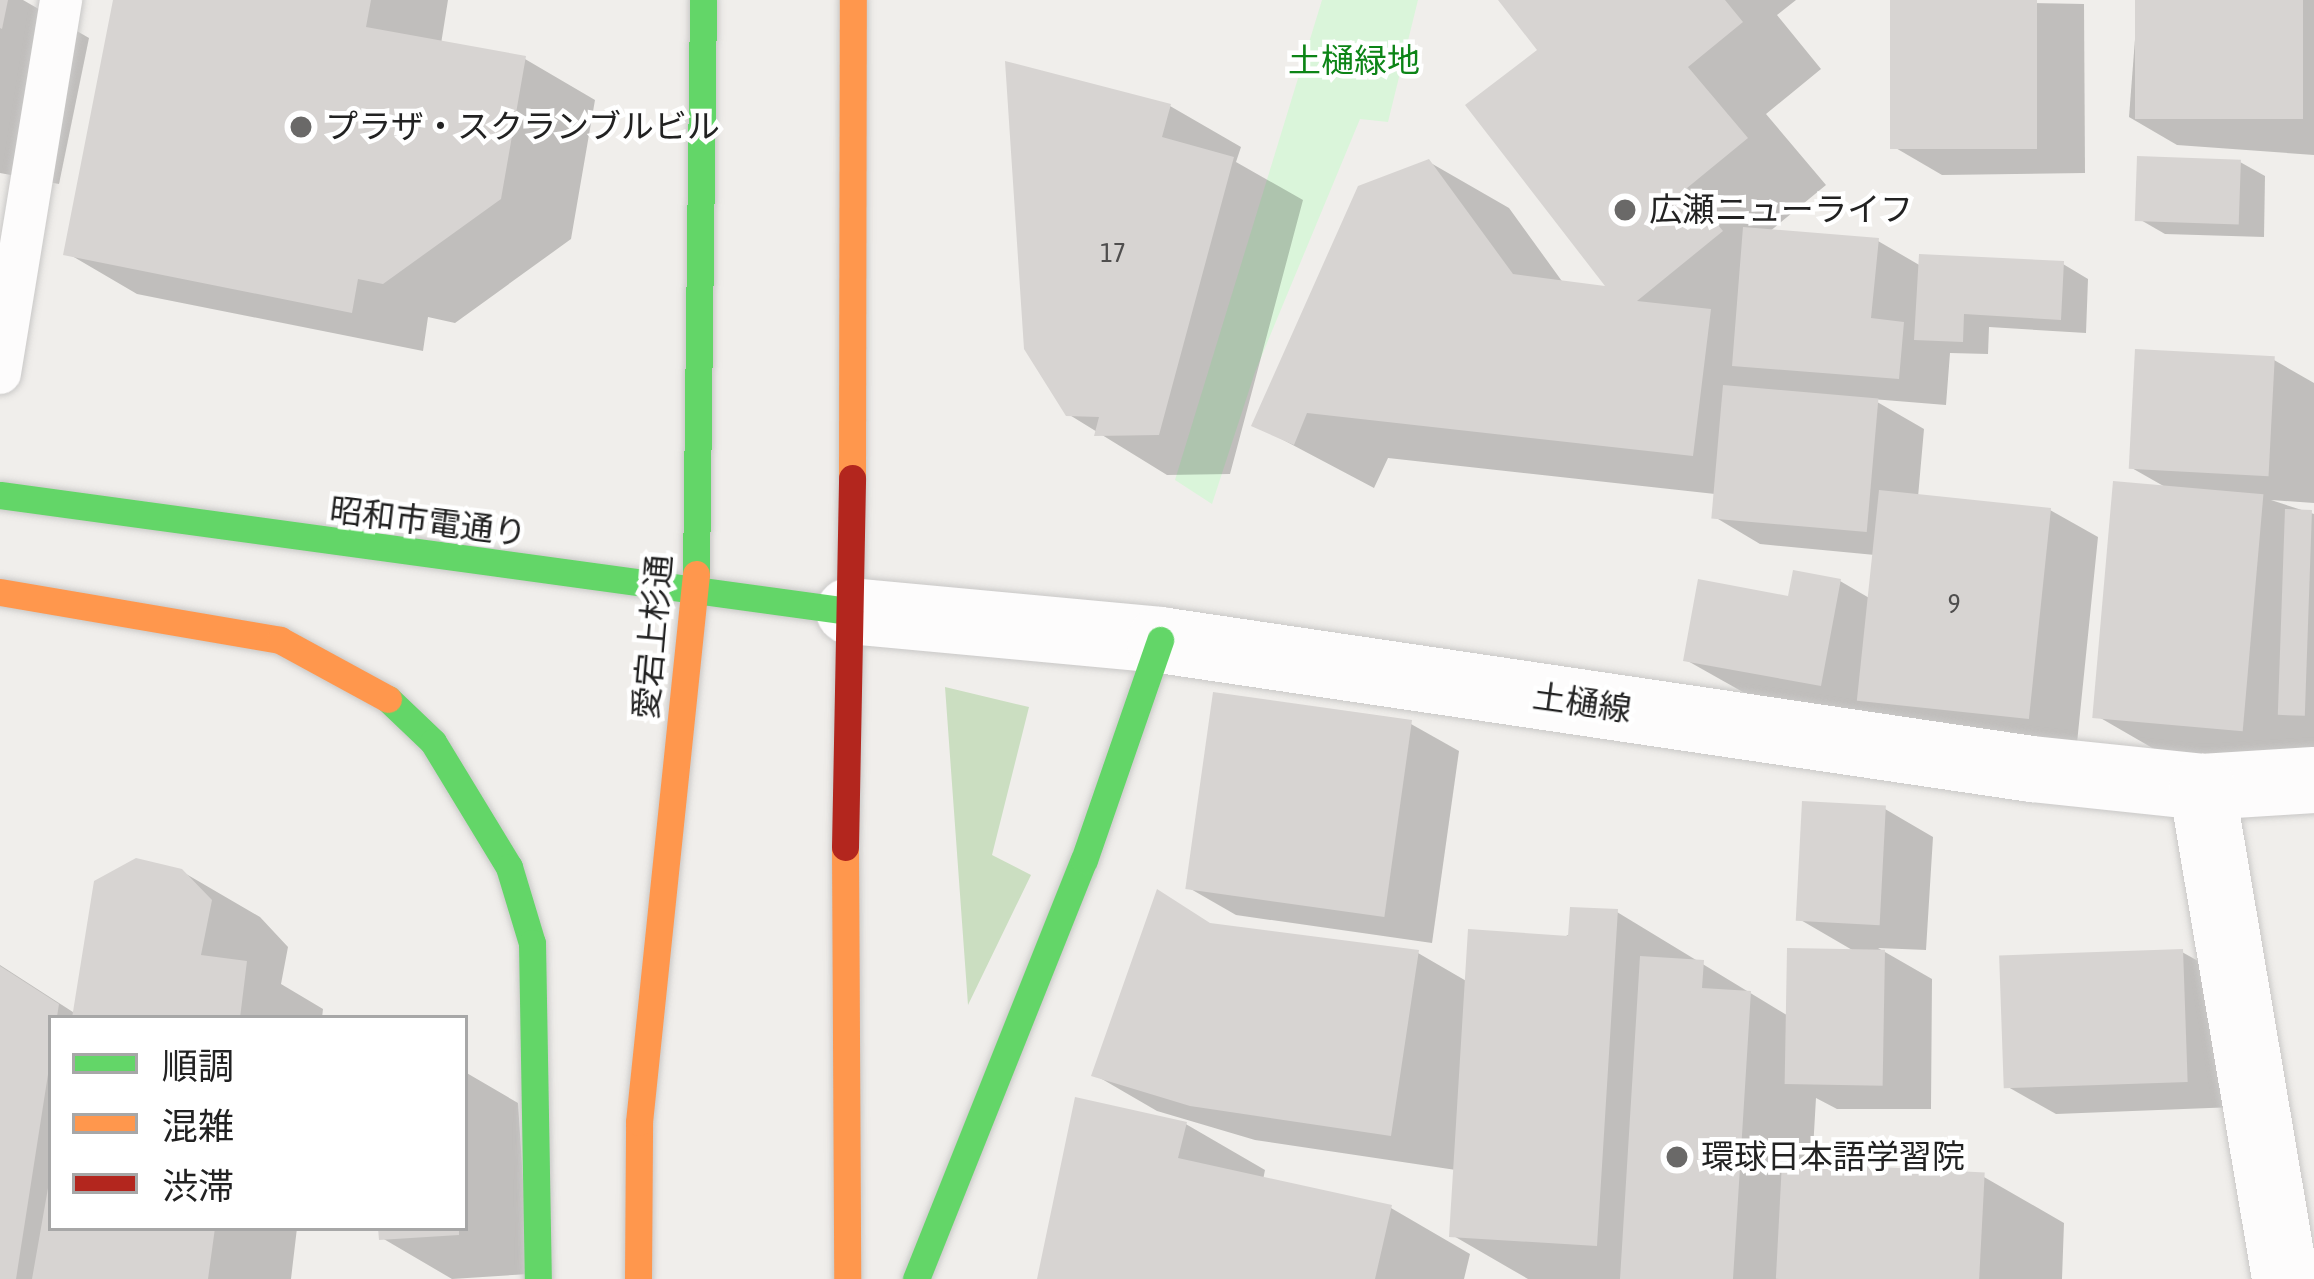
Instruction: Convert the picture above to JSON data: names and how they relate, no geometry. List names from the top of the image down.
{
  "streets": {
    "main road": ["昭和市電通り", "愛宕上杉通"],
    "street": ["土樋線"]
  },
  "crossings": [
    ["昭和市電通り", "愛宕上杉通"],
    ["昭和市電通り", "土樋線"]
  ],
  "parks": ["土樋緑地"],
  "places": ["プラザ・スクランブルビル", "広瀬ニューライフ", "環球日本語学習院"],
  "house_numbers": ["17", "9"],
  "legend": ["順調", "混雑", "渋滞"]
}
